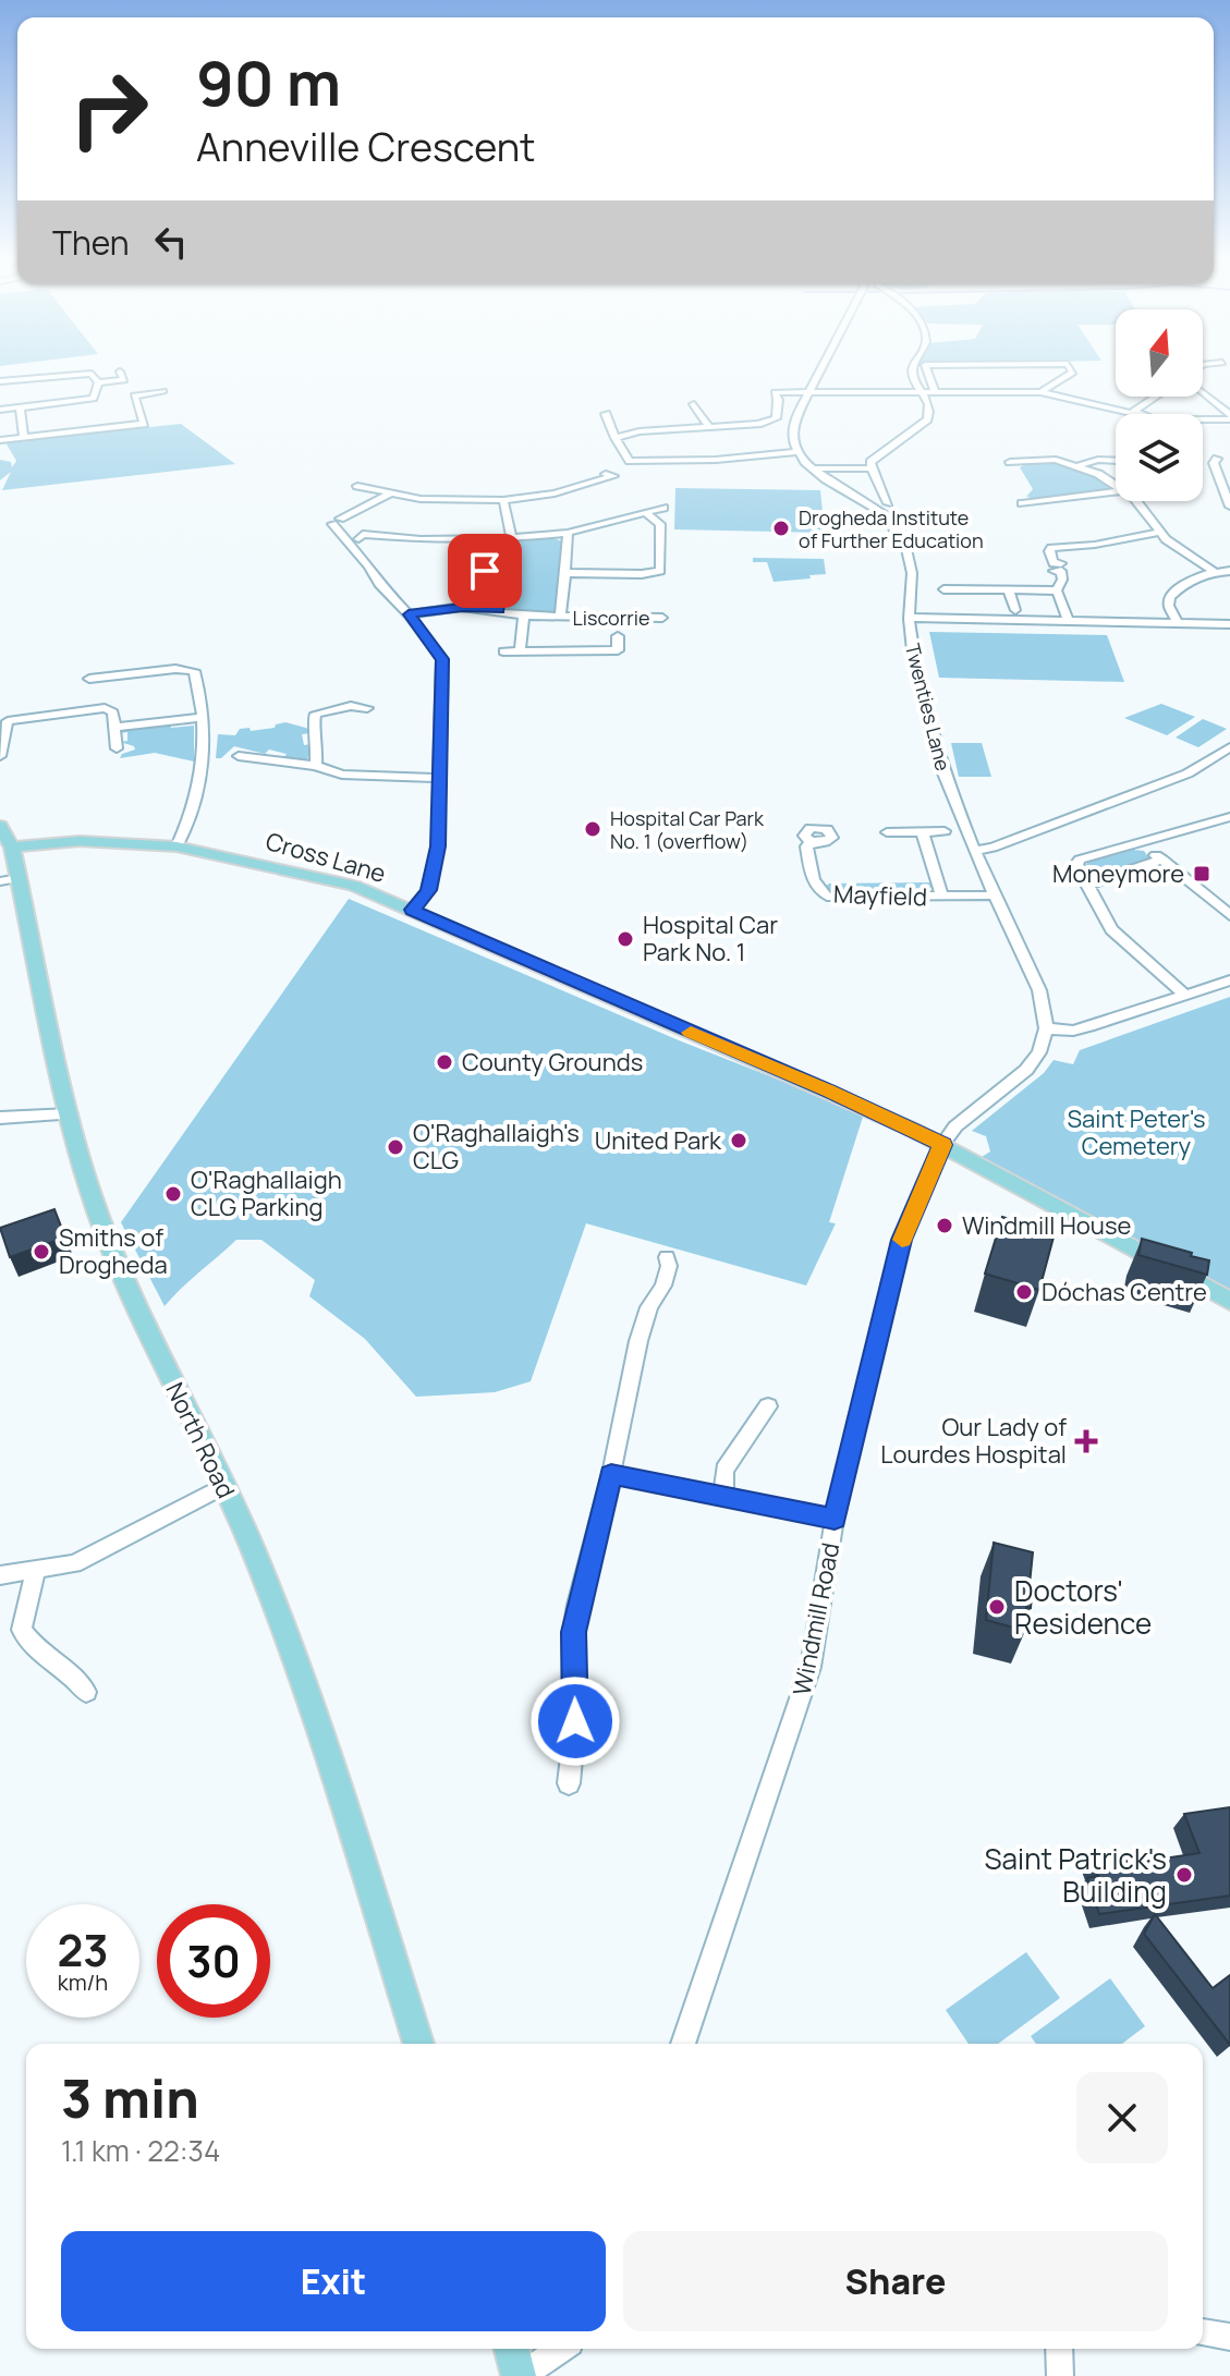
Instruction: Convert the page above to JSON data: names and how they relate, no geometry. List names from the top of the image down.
{
  "streets": {
    "main road": ["Cross Lane", "North Road"],
    "street": [
      "Liscorrie",
      "Twenties Lane",
      "Mayfield",
      "Windmill Road"
    ]
  },
  "crossings": [
    ["Twenties Lane", "Mayfield"],
    ["Cross Lane", "North Road"],
    ["Cross Lane", "Windmill Road"]
  ],
  "parks": ["Saint Peter's Cemetery"],
  "places": {
    "other": [
      "Drogheda Institute of Further Education",
      "Hospital Car Park No. 1 (overflow)",
      "Hospital Car Park No. 1",
      "County Grounds",
      "United Park",
      "O'Raghallaigh's CLG",
      "O'Raghallaigh CLG Parking",
      "Windmill House",
      "Smiths of Drogheda",
      "Dóchas Centre",
      "Doctors' Residence",
      "Saint Patrick's Building"
    ],
    "transit": ["Moneymore"],
    "health": ["Our Lady of Lourdes Hospital"]
  },
  "north": "top",
  "page": {
    "turn": ["90 m", "Anneville Crescent"],
    "then": "Then",
    "speed": "23 km/h",
    "limit": "30",
    "heading": ["3 min", "1.1 km · 22:34"],
    "buttons": ["Exit", "Share"]
  }
}
